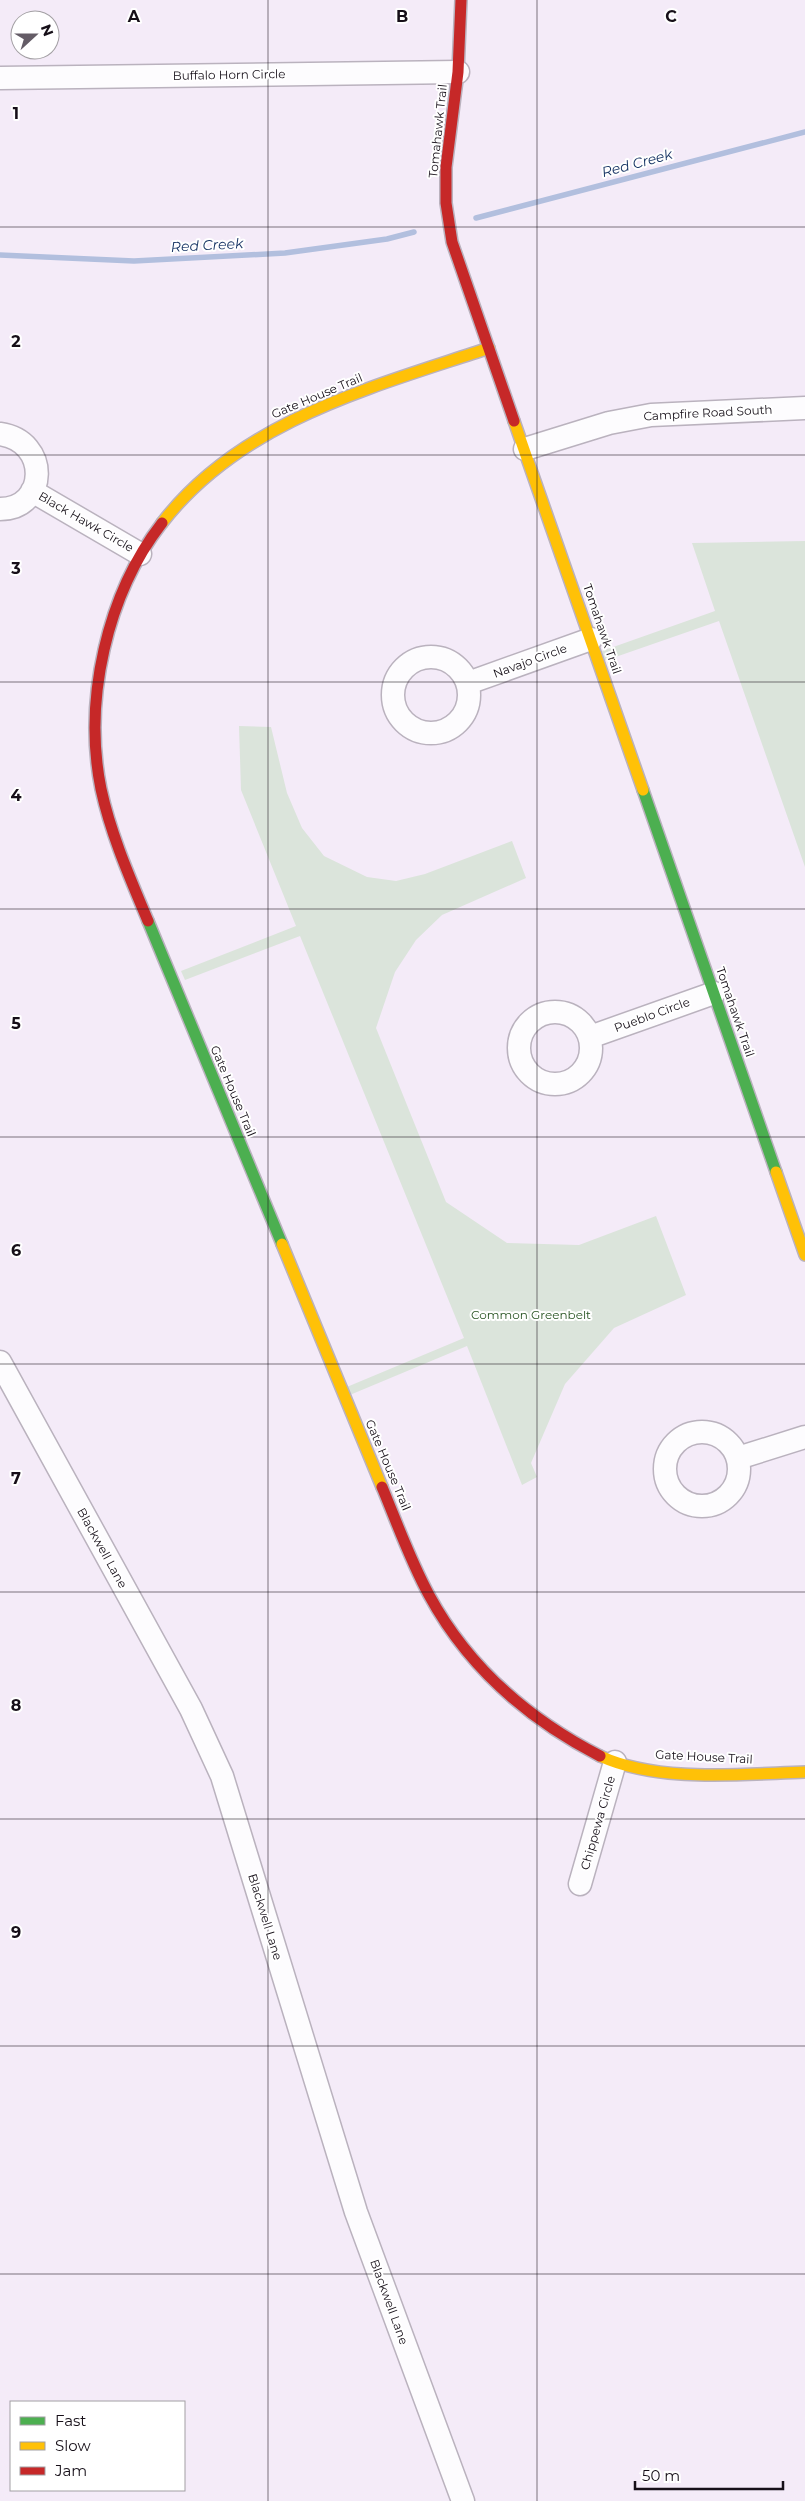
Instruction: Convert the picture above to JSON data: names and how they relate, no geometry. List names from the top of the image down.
{
  "streets": {
    "street": [
      "Buffalo Horn Circle",
      "Tomahawk Trail",
      "Gate House Trail",
      "Campfire Road South",
      "Black Hawk Circle",
      "Navajo Circle",
      "Pueblo Circle",
      "Blackwell Lane",
      "Chippewa Circle"
    ]
  },
  "crossings": [
    ["Buffalo Horn Circle", "Tomahawk Trail"],
    ["Tomahawk Trail", "Gate House Trail"],
    ["Tomahawk Trail", "Campfire Road South"],
    ["Tomahawk Trail", "Navajo Circle"],
    ["Tomahawk Trail", "Pueblo Circle"],
    ["Gate House Trail", "Black Hawk Circle"],
    ["Gate House Trail", "Chippewa Circle"]
  ],
  "water": ["Red Creek"],
  "parks": ["Common Greenbelt"],
  "legend": ["Fast", "Slow", "Jam"],
  "scale_bar": "50 m",
  "north": "right",
  "grid": {
    "columns": ["A", "B", "C"],
    "rows": [
      "1",
      "2",
      "3",
      "4",
      "5",
      "6",
      "7",
      "8",
      "9"
    ]
  }
}
